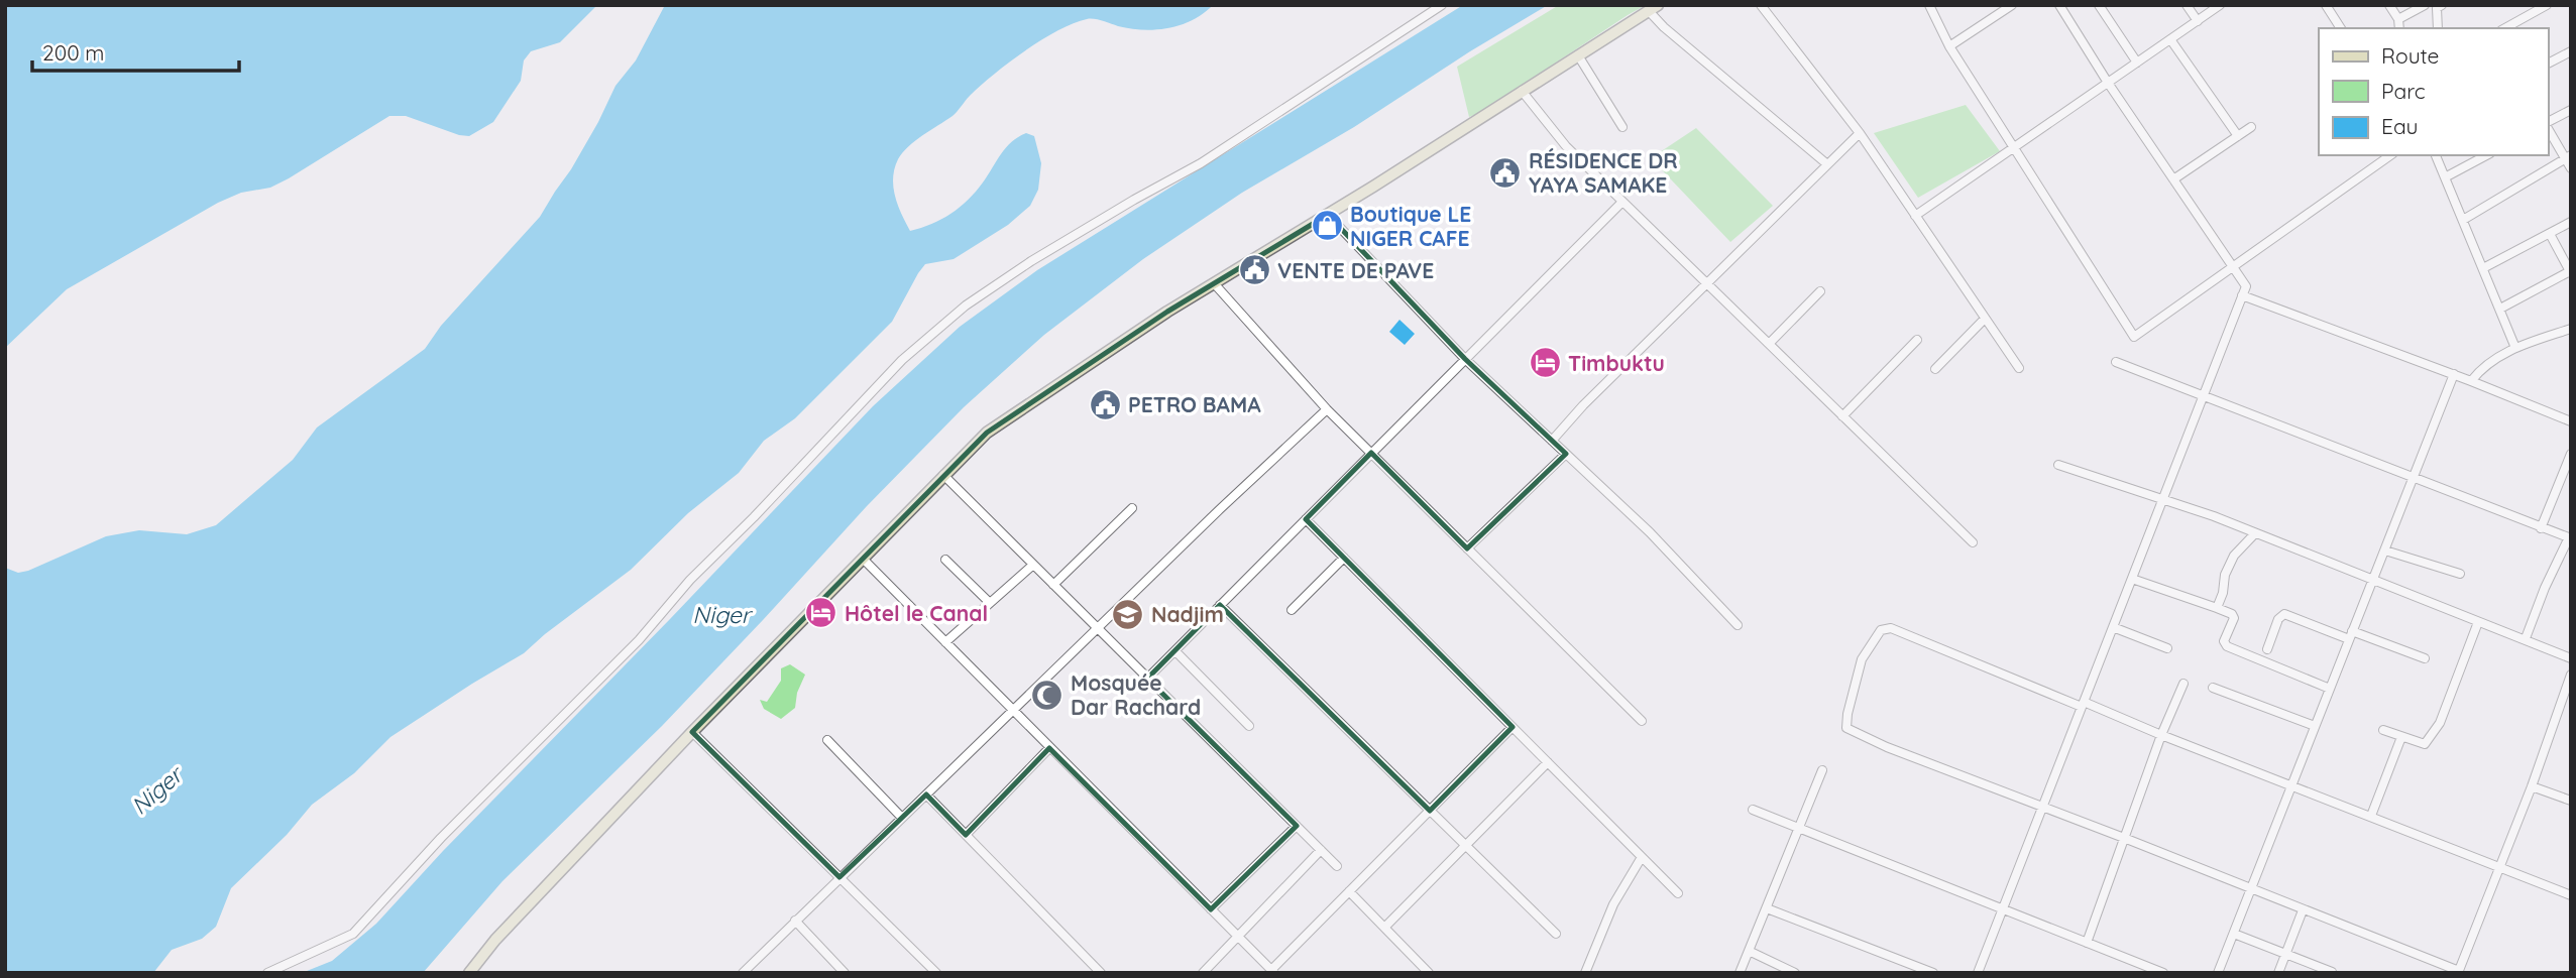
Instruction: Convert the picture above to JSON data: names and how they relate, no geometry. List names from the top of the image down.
{
  "water": ["Niger"],
  "places": {
    "public building": ["RÉSIDENCE DR YAYA SAMAKE", "VENTE DE PAVE", "PETRO BAMA"],
    "shop": ["Boutique LE NIGER CAFE"],
    "hotel": ["Timbuktu", "Hôtel le Canal"],
    "school or university": ["Nadjim"],
    "mosque": ["Mosquée Dar Rachard"]
  },
  "legend": ["Route", "Parc", "Eau"],
  "scale_bar": "200 m"
}
